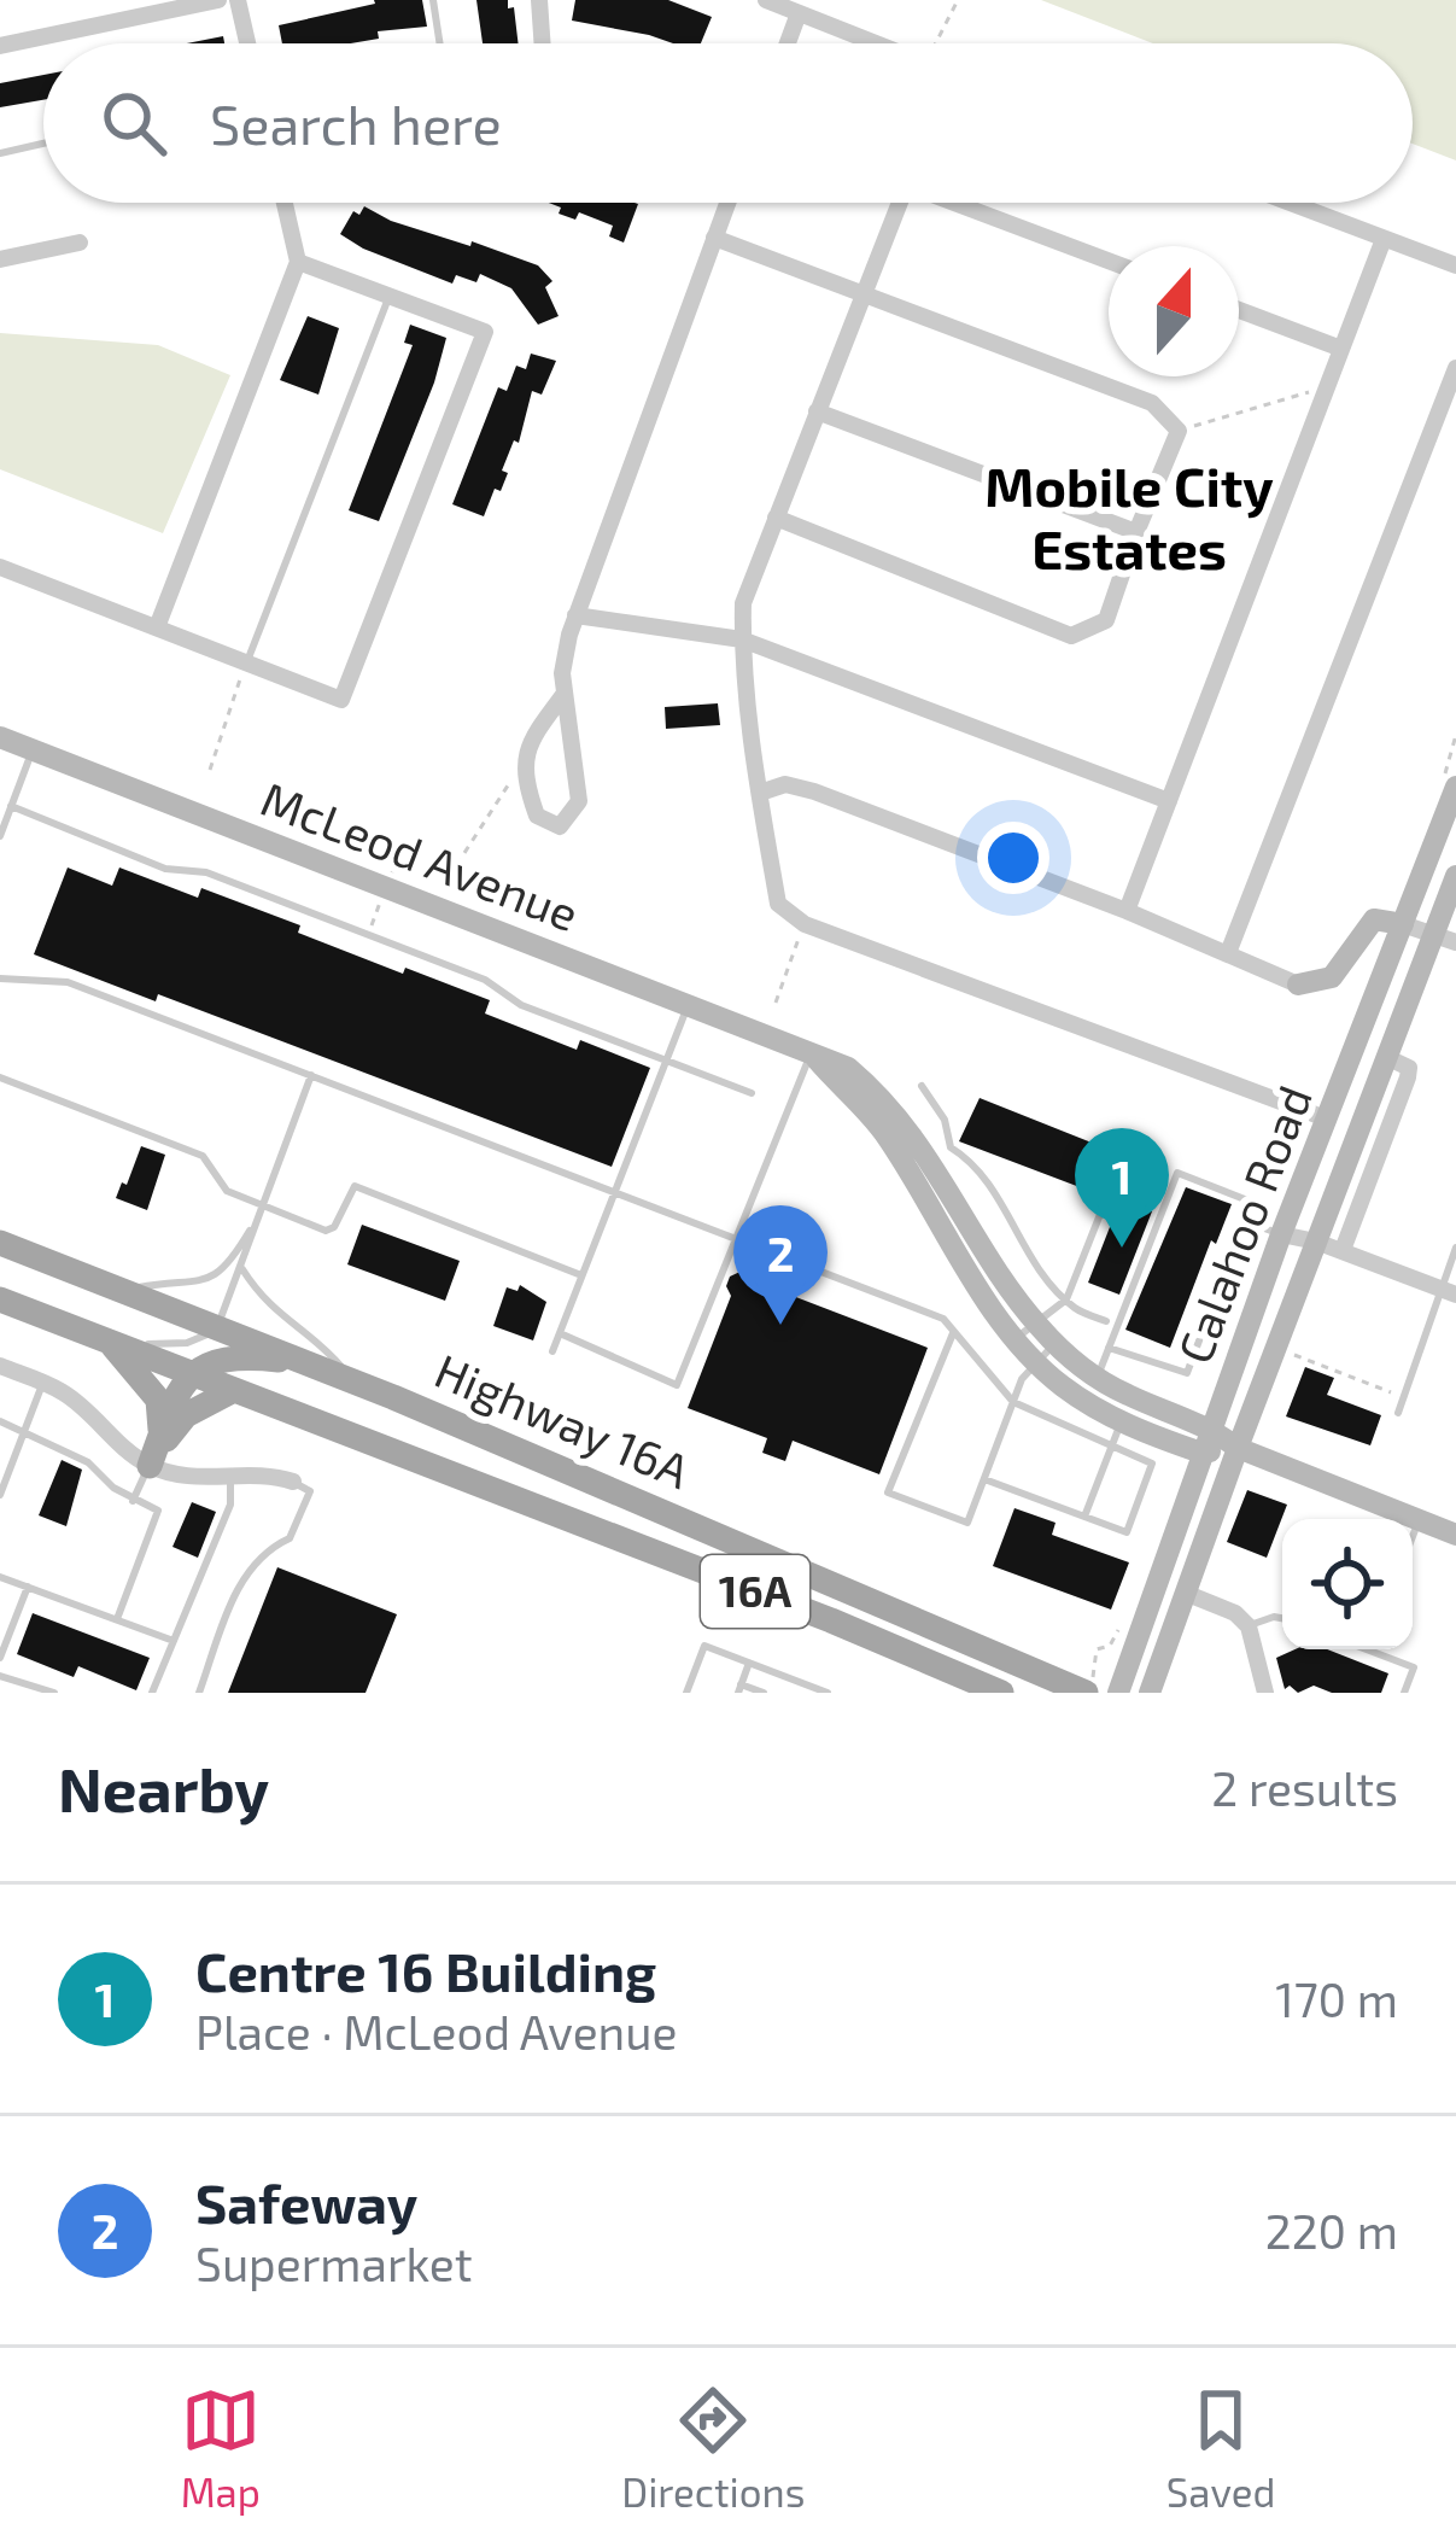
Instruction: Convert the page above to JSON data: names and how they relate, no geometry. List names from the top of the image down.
{
  "streets": {
    "main road": ["Highway 16A", "16A"],
    "street": ["McLeod Avenue", "Calahoo Road"]
  },
  "crossings": [
    ["McLeod Avenue", "Calahoo Road"]
  ],
  "districts": ["Mobile City Estates"],
  "north": "top",
  "page": {
    "search": "Search here",
    "pins": ["1", "2"],
    "heading": ["Nearby", "2 results"],
    "list": [
      {
        "mark": "1",
        "name": "Centre 16 Building",
        "note": "Place · McLeod Avenue",
        "value": "170 m"
      },
      {
        "mark": "2",
        "name": "Safeway",
        "note": "Supermarket",
        "value": "220 m"
      }
    ],
    "nav": ["Map", "Directions", "Saved"]
  }
}
